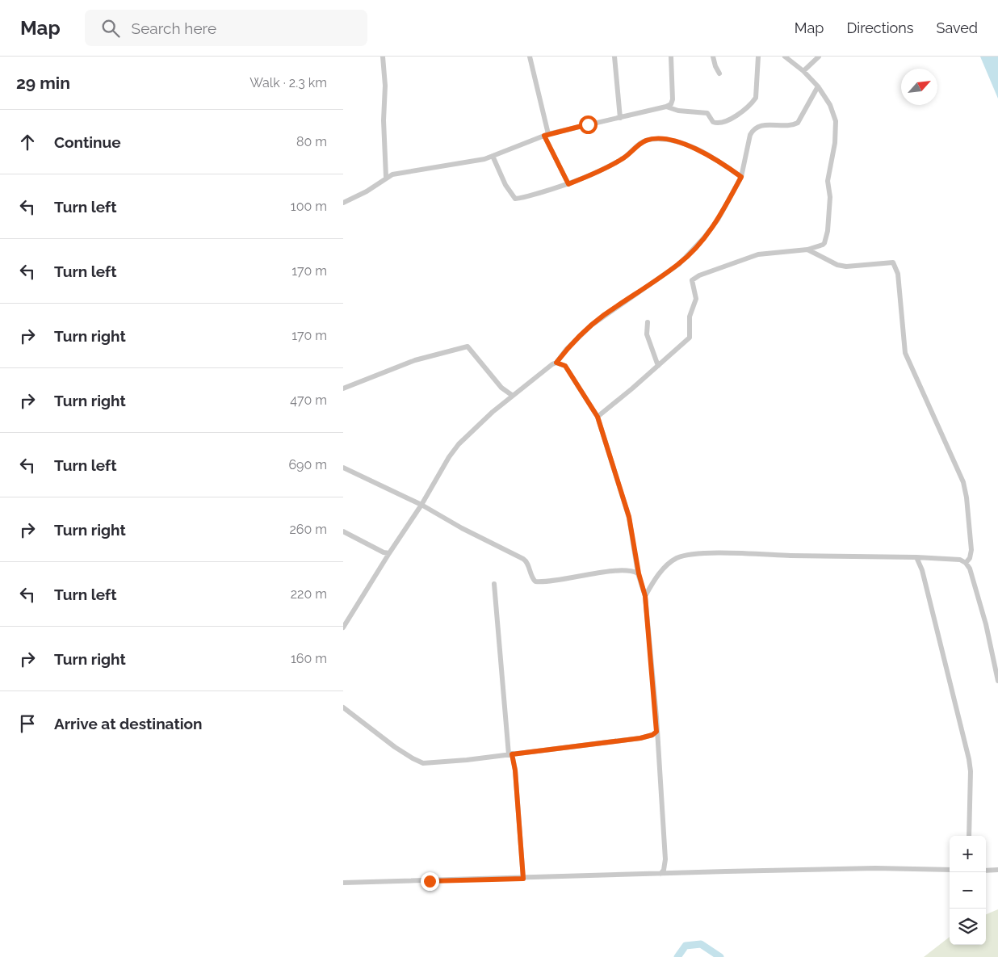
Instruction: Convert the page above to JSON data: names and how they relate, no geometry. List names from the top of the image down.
{
  "north": "top right",
  "page": {
    "header": "Map",
    "search": "Search here",
    "nav": ["Map", "Directions", "Saved"],
    "heading": ["29 min", "Walk · 2.3 km"],
    "list": [
      ["Continue", "80 m"],
      ["Turn left", "100 m"],
      ["Turn left", "170 m"],
      ["Turn right", "170 m"],
      ["Turn right", "470 m"],
      ["Turn left", "690 m"],
      ["Turn right", "260 m"],
      ["Turn left", "220 m"],
      ["Turn right", "160 m"],
      "Arrive at destination"
    ],
    "map_buttons": ["+", "−"]
  }
}
